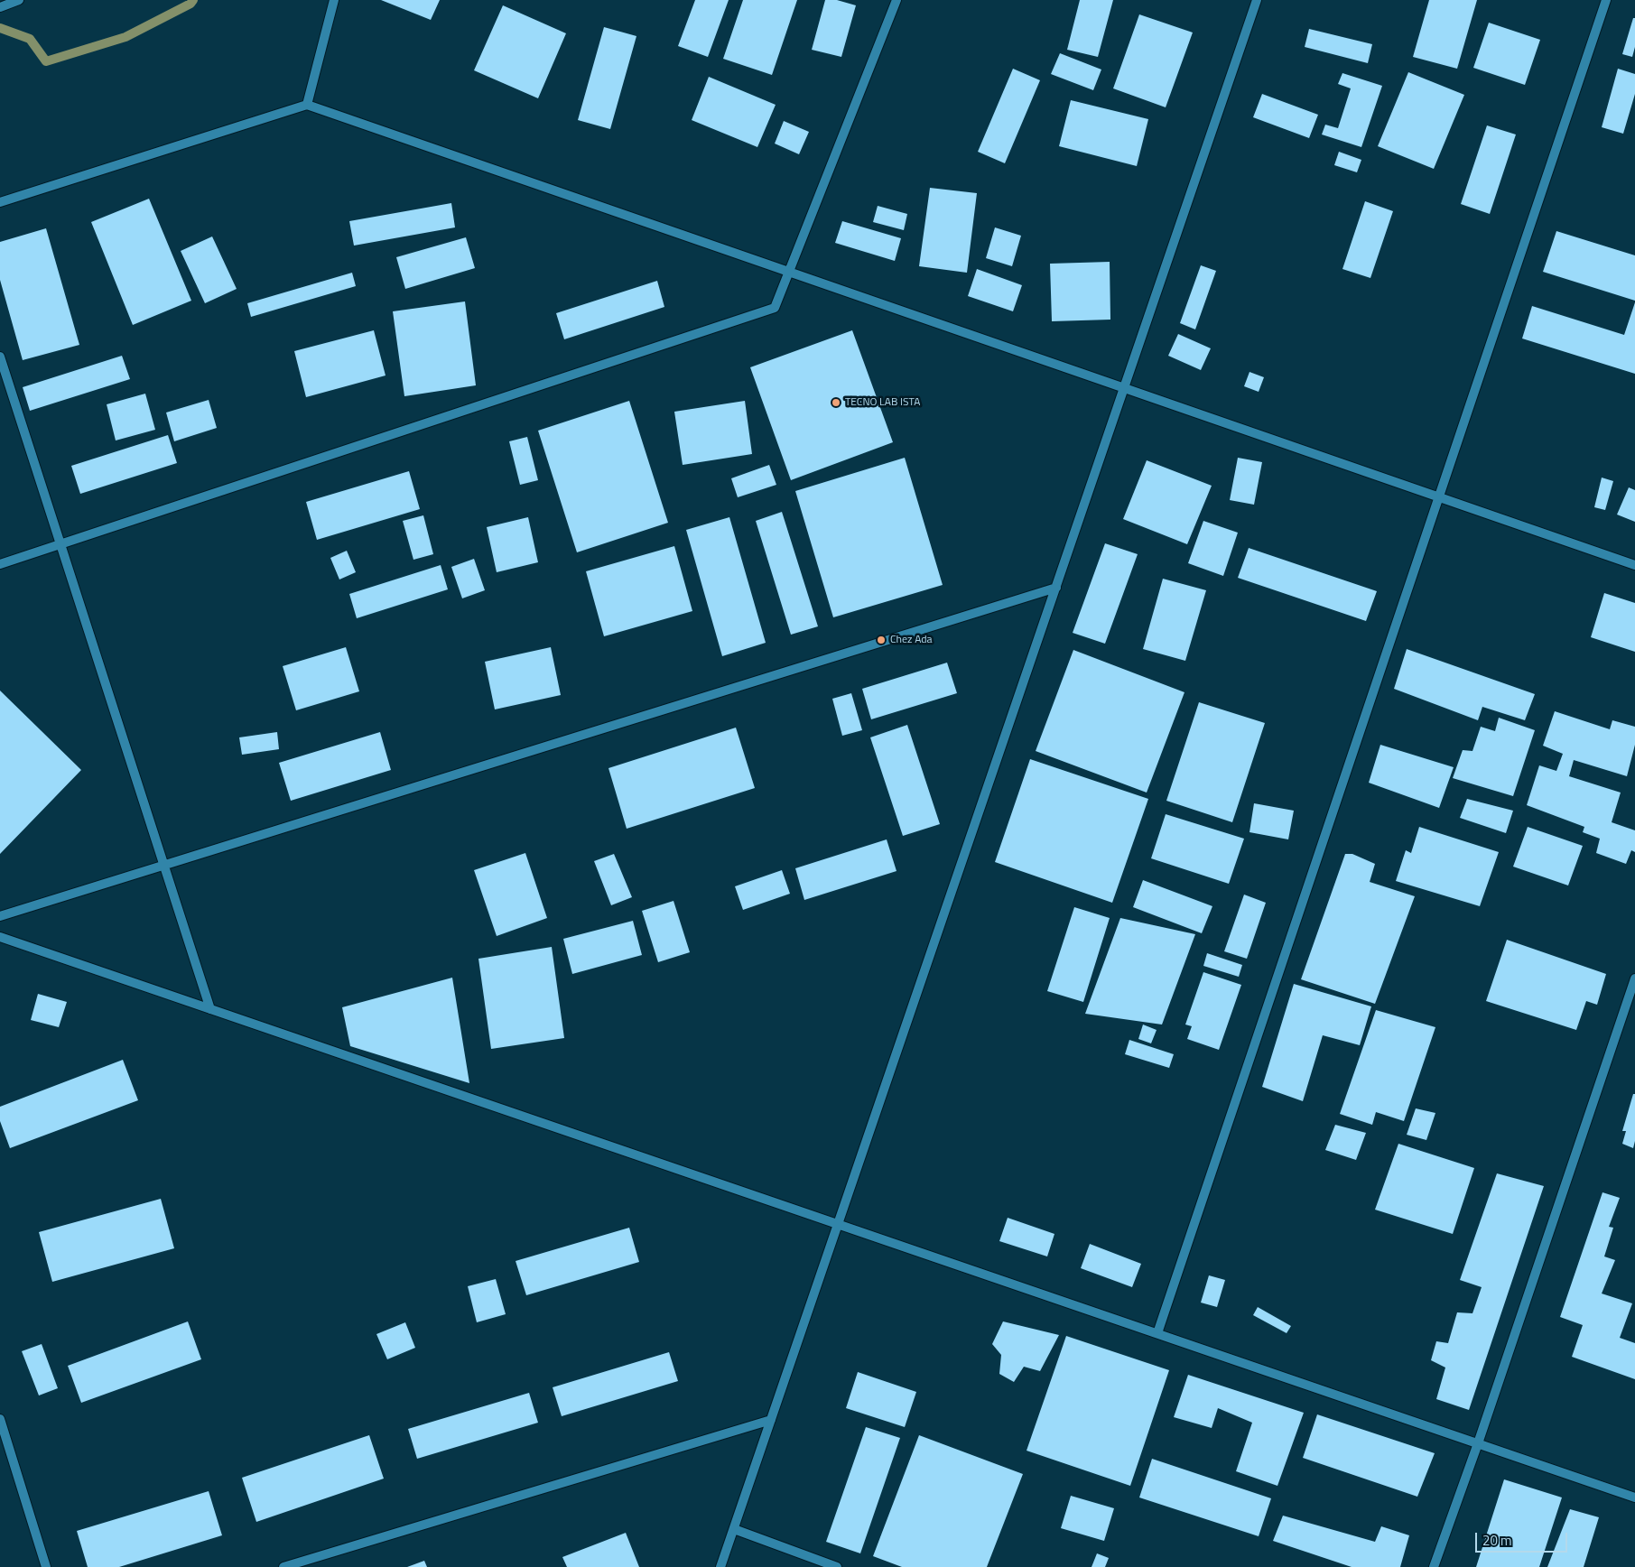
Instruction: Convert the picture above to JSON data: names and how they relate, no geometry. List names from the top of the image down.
{
  "places": ["TECNO LAB ISTA", "Chez Ada"],
  "scale_bar": "20 m"
}
